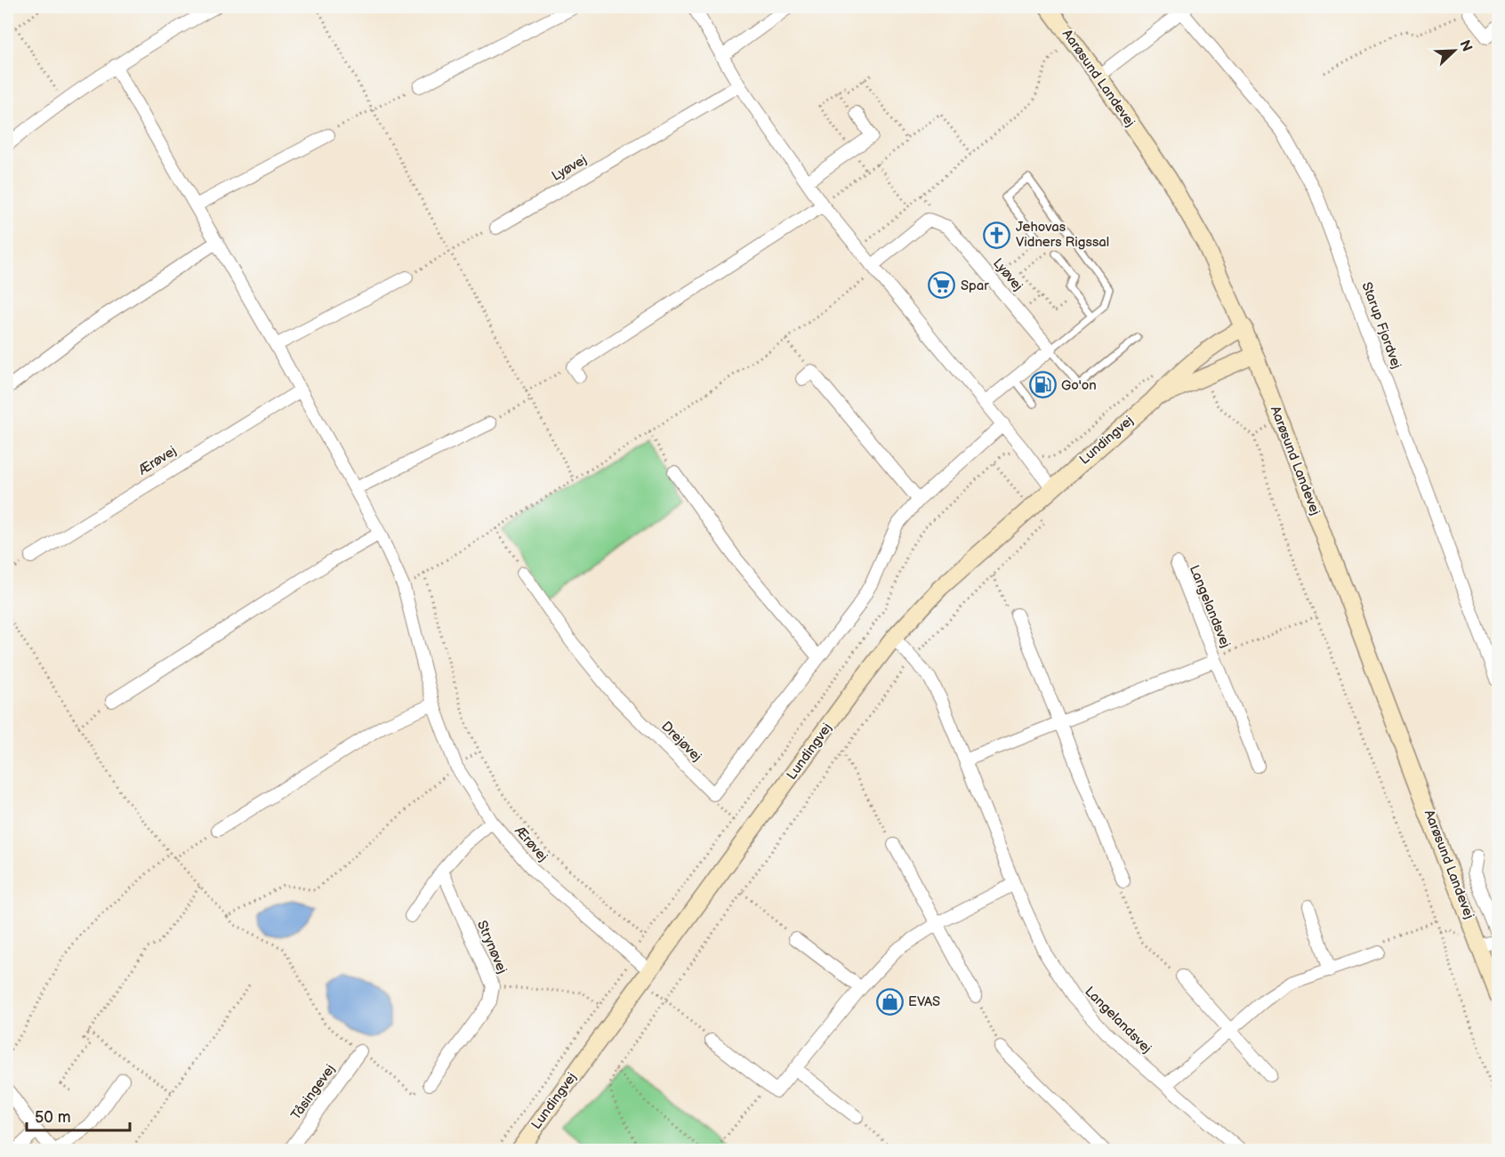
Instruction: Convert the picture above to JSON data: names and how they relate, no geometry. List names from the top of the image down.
{
  "streets": {
    "street": [
      "Aarøsund Landevej",
      "Lyøvej",
      "Starup Fjordvej",
      "Lundingvej",
      "Ærøvej",
      "Langelandsvej",
      "Drejøvej",
      "Strynøvej",
      "Tåsingevej"
    ]
  },
  "crossings": [
    ["Aarøsund Landevej", "Lundingvej"],
    ["Lundingvej", "Ærøvej"],
    ["Lundingvej", "Langelandsvej"]
  ],
  "places": {
    "church": ["Jehovas Vidners Rigssal"],
    "supermarket": ["Spar"],
    "fuel station": ["Go'on"],
    "shop": ["EVAS"]
  },
  "scale_bar": "50 m",
  "north": "top right"
}
